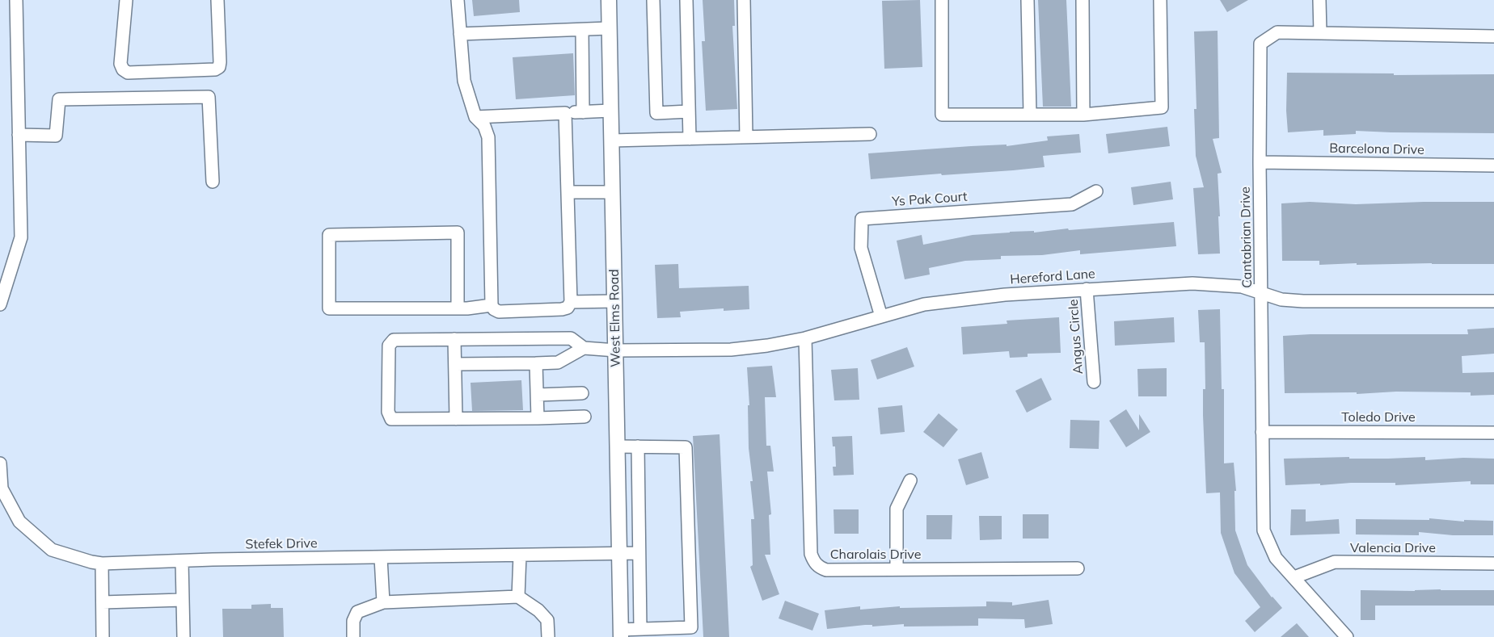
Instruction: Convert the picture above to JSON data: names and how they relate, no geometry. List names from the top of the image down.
{
  "streets": {
    "main road": ["West Elms Road"],
    "street": [
      "Barcelona Drive",
      "Ys Pak Court",
      "Cantabrian Drive",
      "Hereford Lane",
      "Angus Circle",
      "Toledo Drive",
      "Stefek Drive",
      "Valencia Drive",
      "Charolais Drive"
    ]
  },
  "crossings": [
    ["Barcelona Drive", "Cantabrian Drive"],
    ["Ys Pak Court", "Hereford Lane"],
    ["Cantabrian Drive", "Hereford Lane"],
    ["Cantabrian Drive", "Toledo Drive"],
    ["Cantabrian Drive", "Valencia Drive"],
    ["Hereford Lane", "West Elms Road"],
    ["Hereford Lane", "Angus Circle"],
    ["Hereford Lane", "Charolais Drive"],
    ["West Elms Road", "Stefek Drive"]
  ]
}
